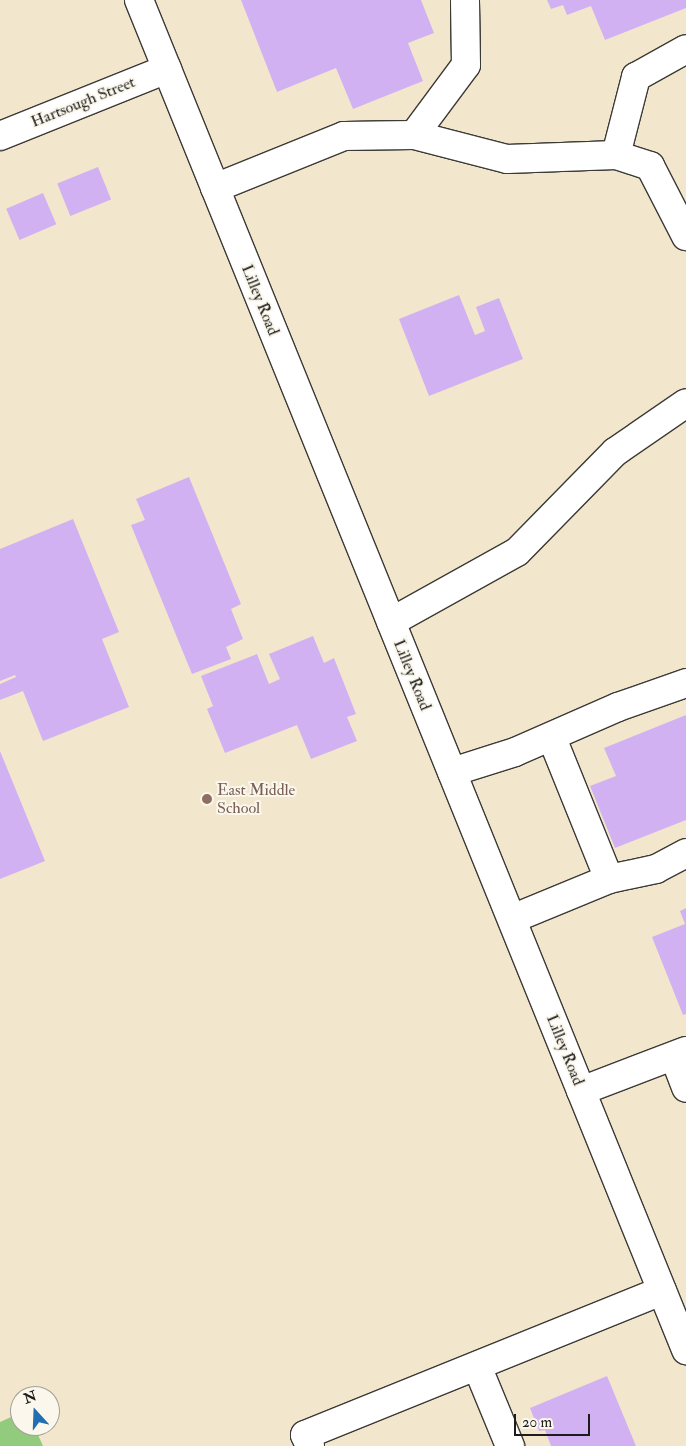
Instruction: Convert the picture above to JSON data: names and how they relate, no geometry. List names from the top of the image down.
{
  "streets": {
    "street": ["Hartsough Street", "Lilley Road"]
  },
  "crossings": [
    ["Hartsough Street", "Lilley Road"]
  ],
  "places": ["East Middle School"],
  "scale_bar": "20 m",
  "north": "top"
}
